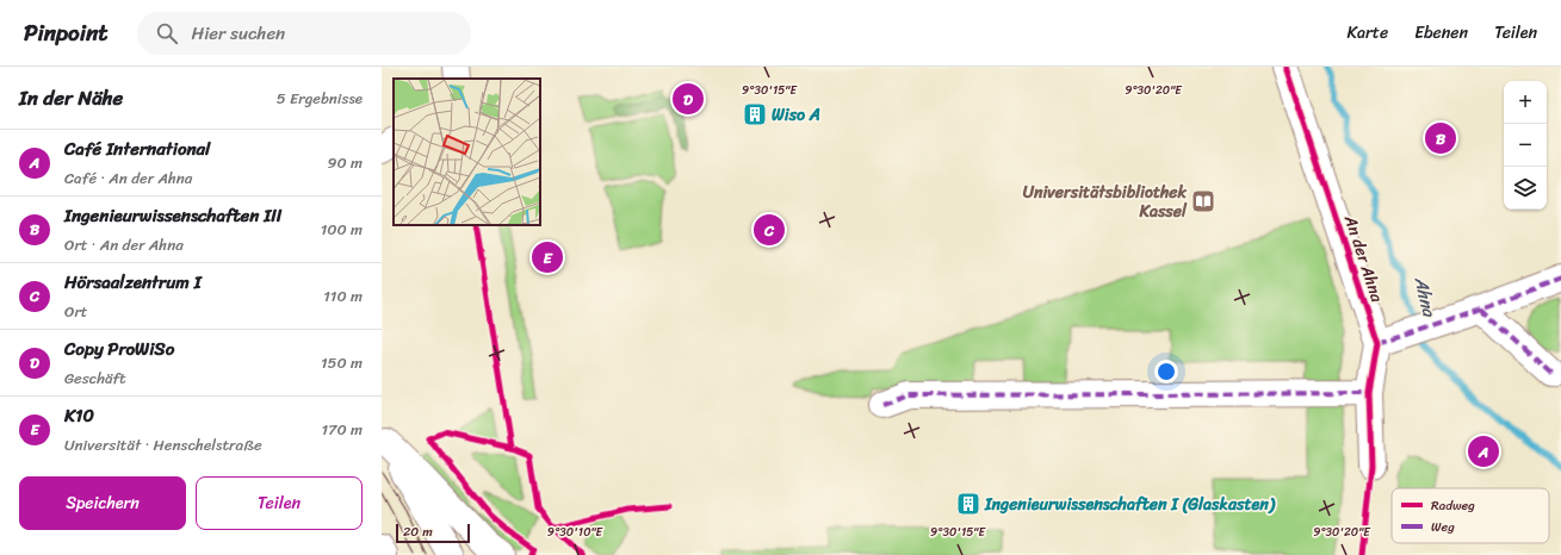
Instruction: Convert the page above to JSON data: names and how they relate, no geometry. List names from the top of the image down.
{
  "streets": {
    "street": ["An der Ahna"]
  },
  "water": ["Ahna"],
  "places": {
    "building": ["Wiso A", "Ingenieurwissenschaften I (Glaskasten)"],
    "library": ["Universitätsbibliothek Kassel"]
  },
  "legend": ["Radweg", "Weg"],
  "scale_bar": "20 m",
  "page": {
    "header": "Pinpoint",
    "search": "Hier suchen",
    "nav": ["Karte", "Ebenen", "Teilen"],
    "heading": ["In der Nähe", "5 Ergebnisse"],
    "map_buttons": ["+", "−"],
    "pins": [
      "D",
      "B",
      "C",
      "E",
      "A"
    ],
    "list": [
      {
        "mark": "A",
        "name": "Café International",
        "note": "Café · An der Ahna",
        "value": "90 m"
      },
      {
        "mark": "B",
        "name": "Ingenieurwissenschaften III",
        "note": "Ort · An der Ahna",
        "value": "100 m"
      },
      {
        "mark": "C",
        "name": "Hörsaalzentrum I",
        "note": "Ort",
        "value": "110 m"
      },
      {
        "mark": "D",
        "name": "Copy ProWiSo",
        "note": "Geschäft",
        "value": "150 m"
      },
      {
        "mark": "E",
        "name": "K10",
        "note": "Universität · Henschelstraße",
        "value": "170 m"
      }
    ],
    "buttons": ["Speichern", "Teilen"],
    "scale": "20 m"
  },
  "coordinates": ["9°30'15\"E", "9°30'20\"E", "9°30'10\"E"]
}
